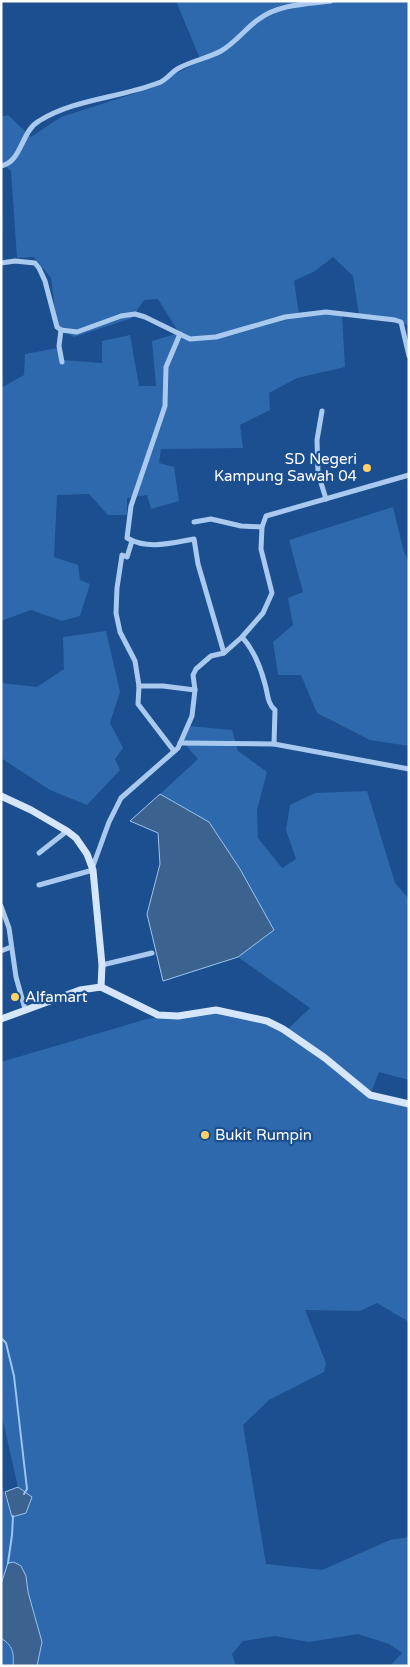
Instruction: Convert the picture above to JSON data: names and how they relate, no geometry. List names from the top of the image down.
{
  "places": ["SD Negeri Kampung Sawah 04", "Alfamart", "Bukit Rumpin"]
}
